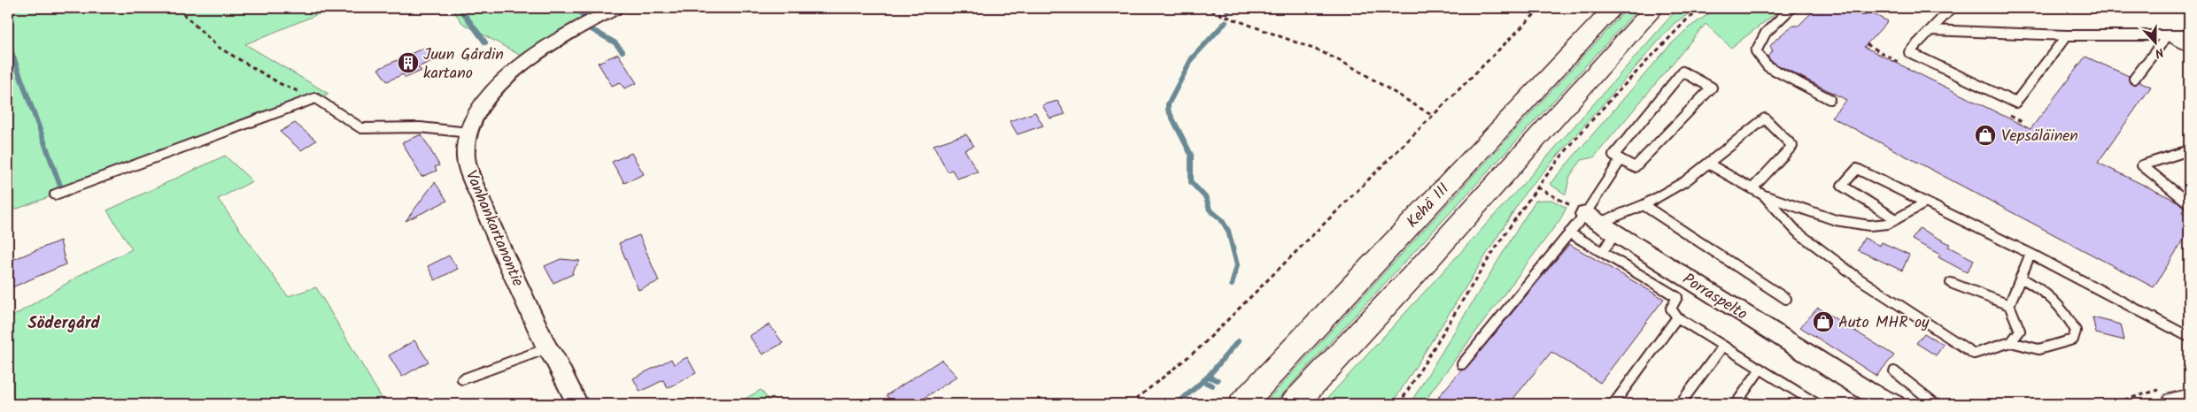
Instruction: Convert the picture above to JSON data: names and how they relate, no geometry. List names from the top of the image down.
{
  "streets": {
    "main road": ["Kehä III"],
    "street": ["Vanhankartanontie", "Porraspelto"]
  },
  "districts": ["Södergård"],
  "places": {
    "building": ["Juun Gårdin kartano"],
    "shop": ["Vepsäläinen", "Auto MHR oy"]
  },
  "north": "bottom"
}
